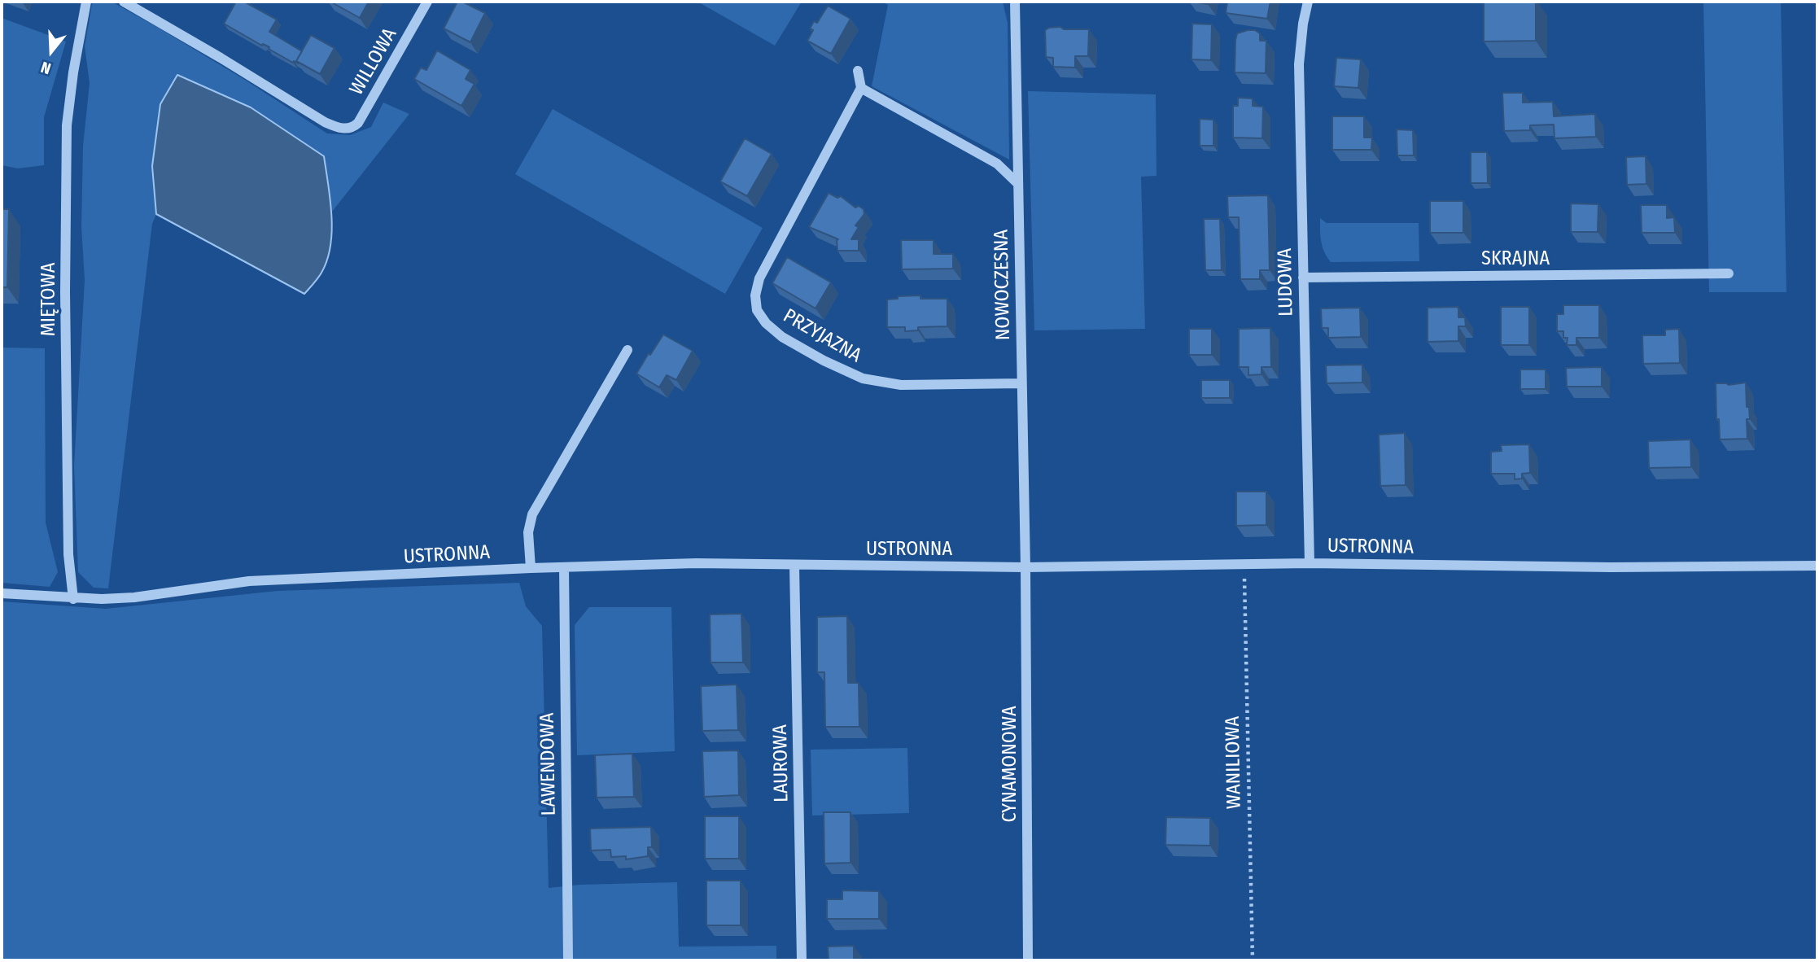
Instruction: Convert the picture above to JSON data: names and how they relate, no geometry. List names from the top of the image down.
{
  "streets": {
    "street": [
      "WILLOWA",
      "SKRAJNA",
      "LUDOWA",
      "NOWOCZESNA",
      "MIĘTOWA",
      "PRZYJAZNA",
      "USTRONNA",
      "LAUROWA",
      "LAWENDOWA",
      "CYNAMONOWA"
    ],
    "path": ["WANILIOWA"]
  },
  "crossings": [
    ["SKRAJNA", "LUDOWA"],
    ["LUDOWA", "USTRONNA"],
    ["NOWOCZESNA", "PRZYJAZNA"],
    ["NOWOCZESNA", "USTRONNA"],
    ["NOWOCZESNA", "CYNAMONOWA"],
    ["MIĘTOWA", "USTRONNA"],
    ["USTRONNA", "WANILIOWA"],
    ["USTRONNA", "LAUROWA"],
    ["USTRONNA", "LAWENDOWA"],
    ["USTRONNA", "CYNAMONOWA"]
  ],
  "north": "bottom"
}
